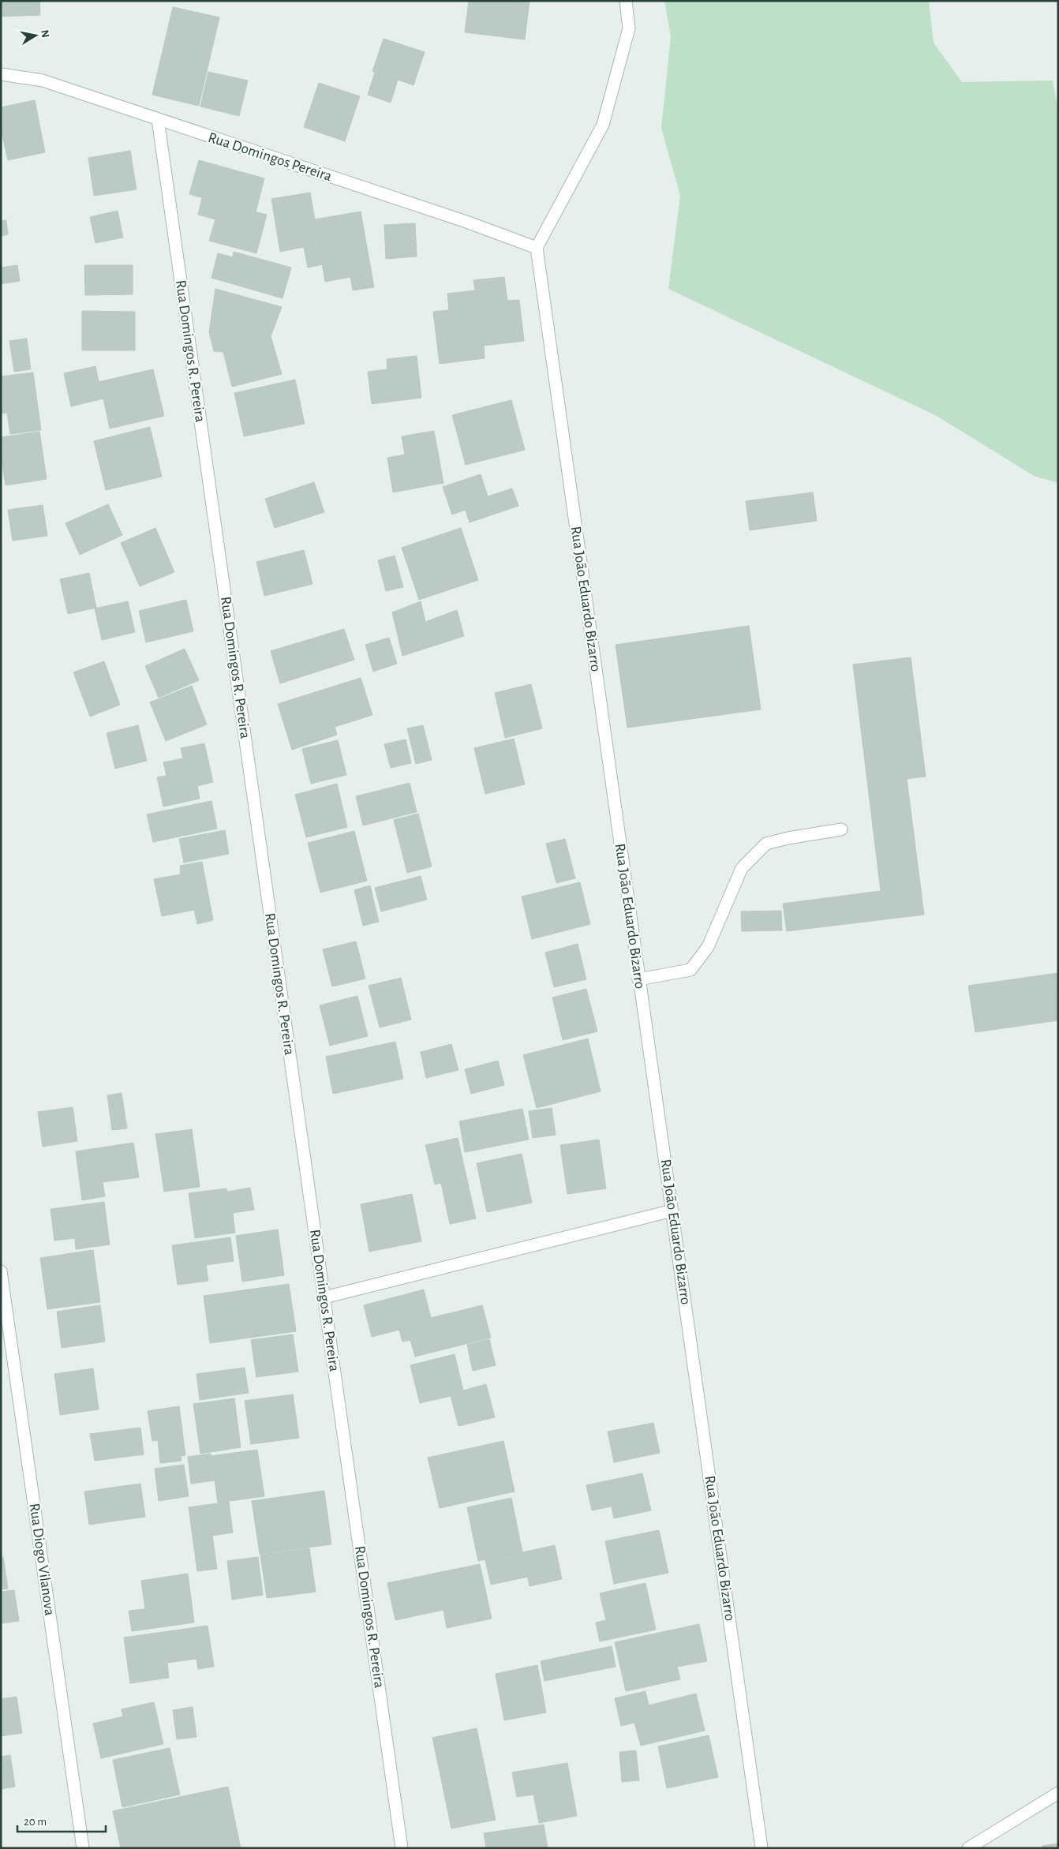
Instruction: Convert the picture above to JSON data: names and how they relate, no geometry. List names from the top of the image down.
{
  "streets": {
    "street": [
      "Rua Domingos Pereira",
      "Rua Domingos R. Pereira",
      "Rua João Eduardo Bizarro",
      "Rua Diogo Vilanova"
    ]
  },
  "crossings": [
    ["Rua Domingos Pereira", "Rua Domingos R. Pereira"],
    ["Rua Domingos Pereira", "Rua João Eduardo Bizarro"]
  ],
  "scale_bar": "20 m",
  "north": "right"
}
